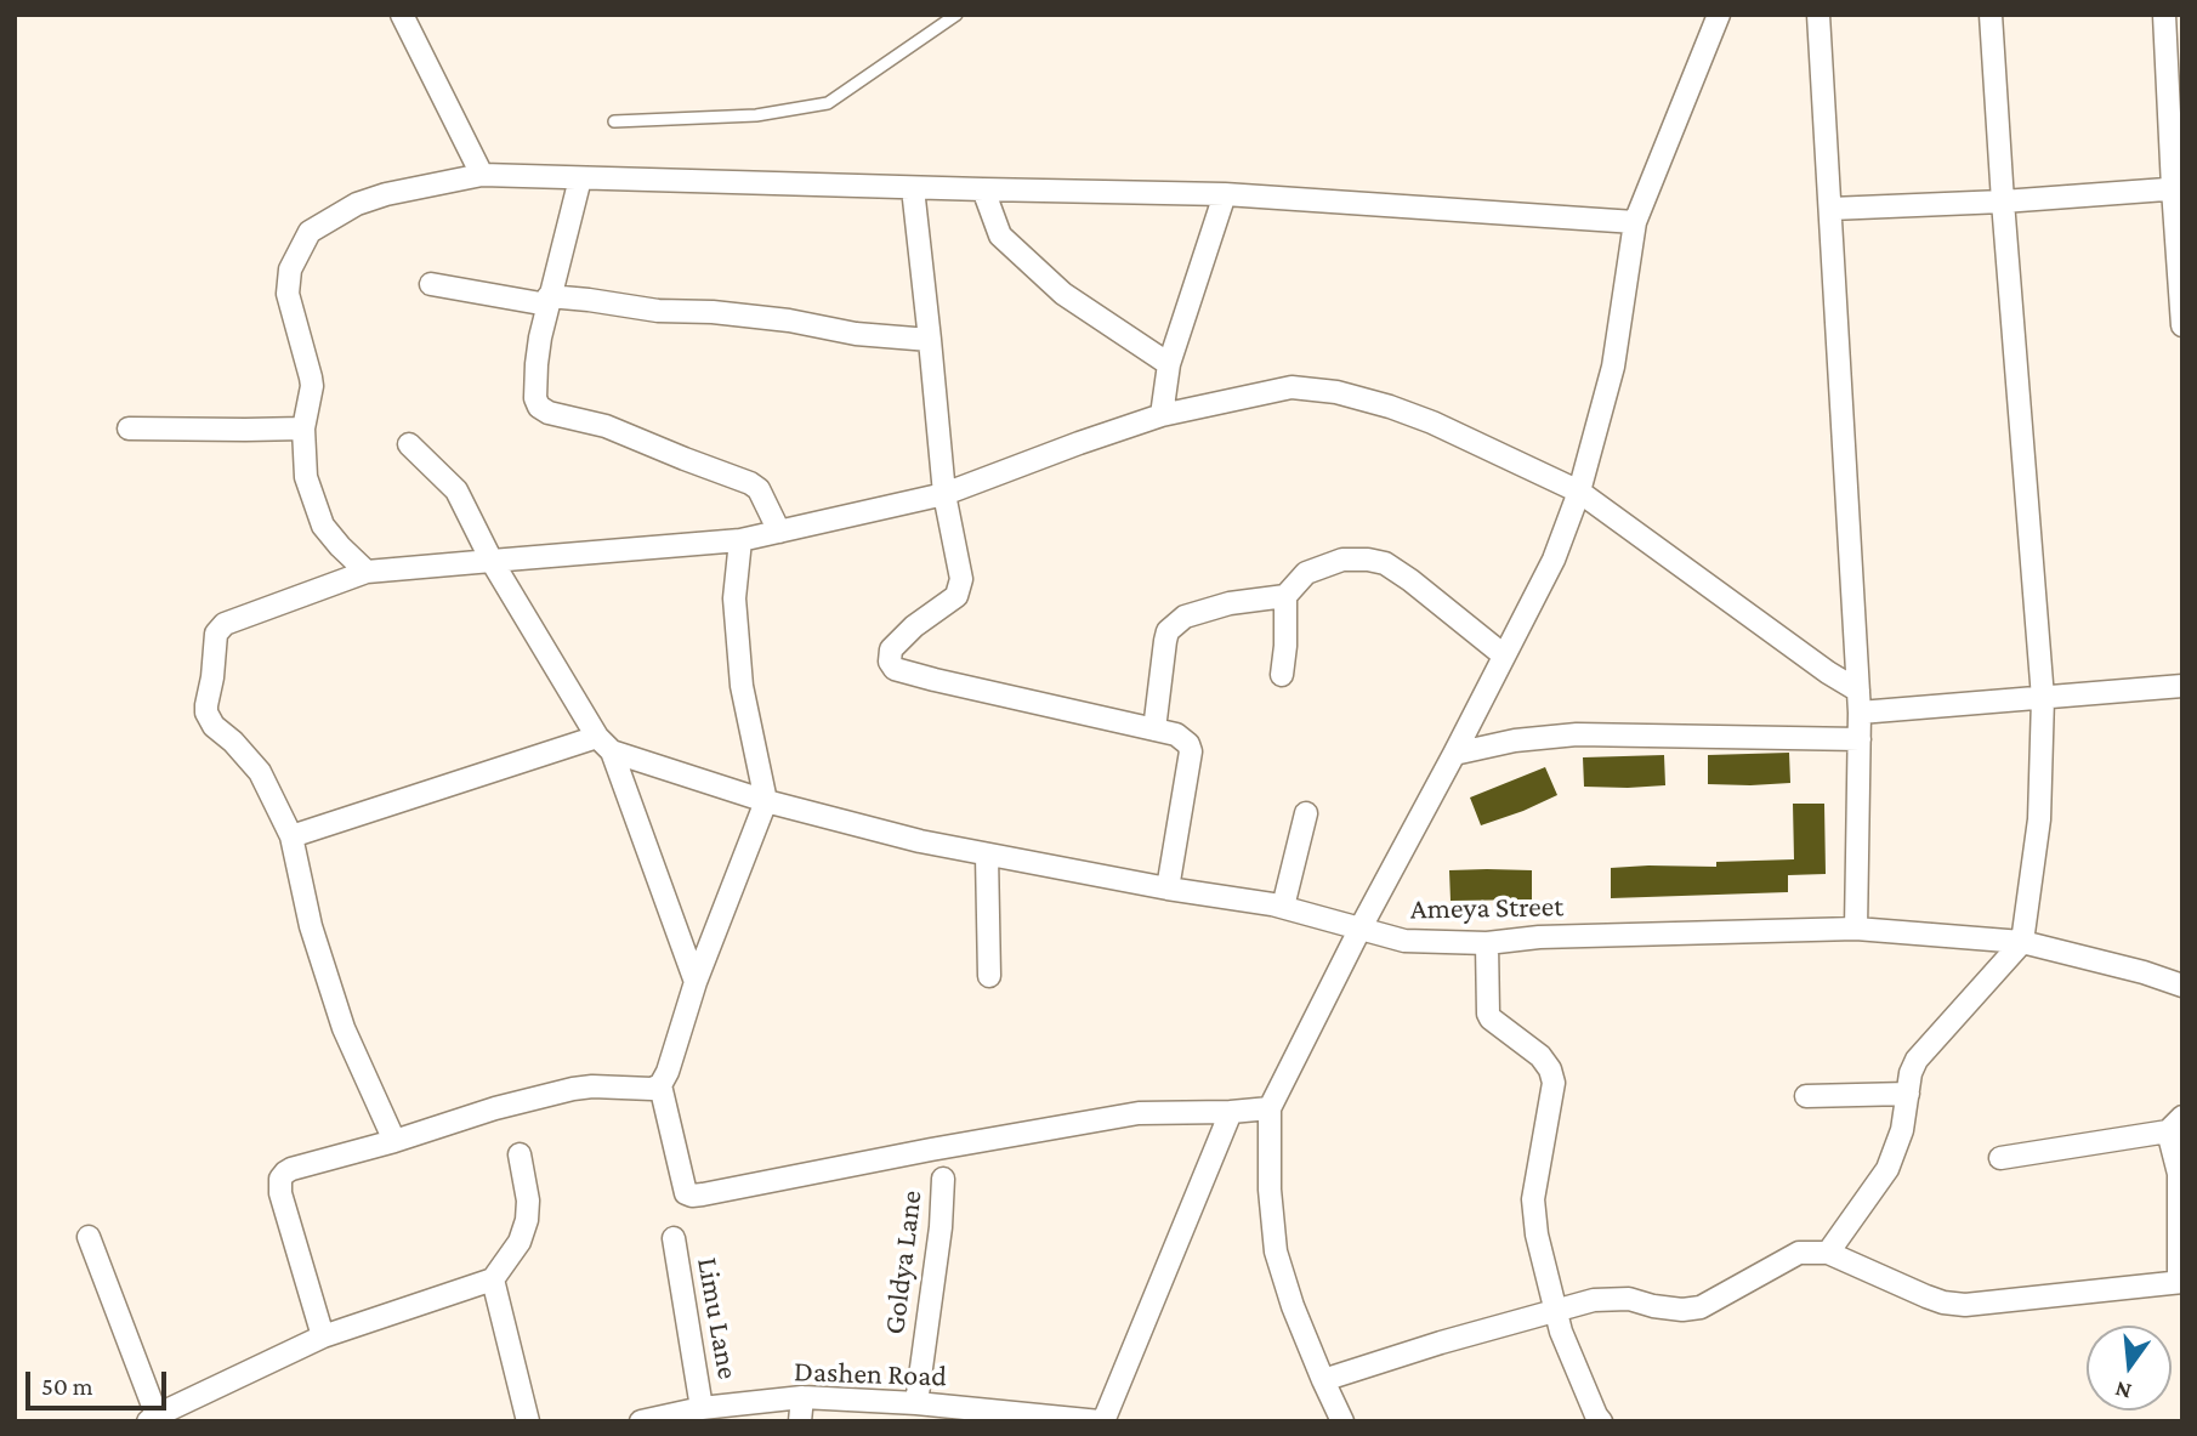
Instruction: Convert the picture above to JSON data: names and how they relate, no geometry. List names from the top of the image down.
{
  "streets": {
    "street": [
      "Ameya Street",
      "Goldya Lane",
      "Limu Lane",
      "Dashen Road"
    ]
  },
  "crossings": [
    ["Goldya Lane", "Dashen Road"],
    ["Limu Lane", "Dashen Road"]
  ],
  "scale_bar": "50 m",
  "north": "bottom"
}
